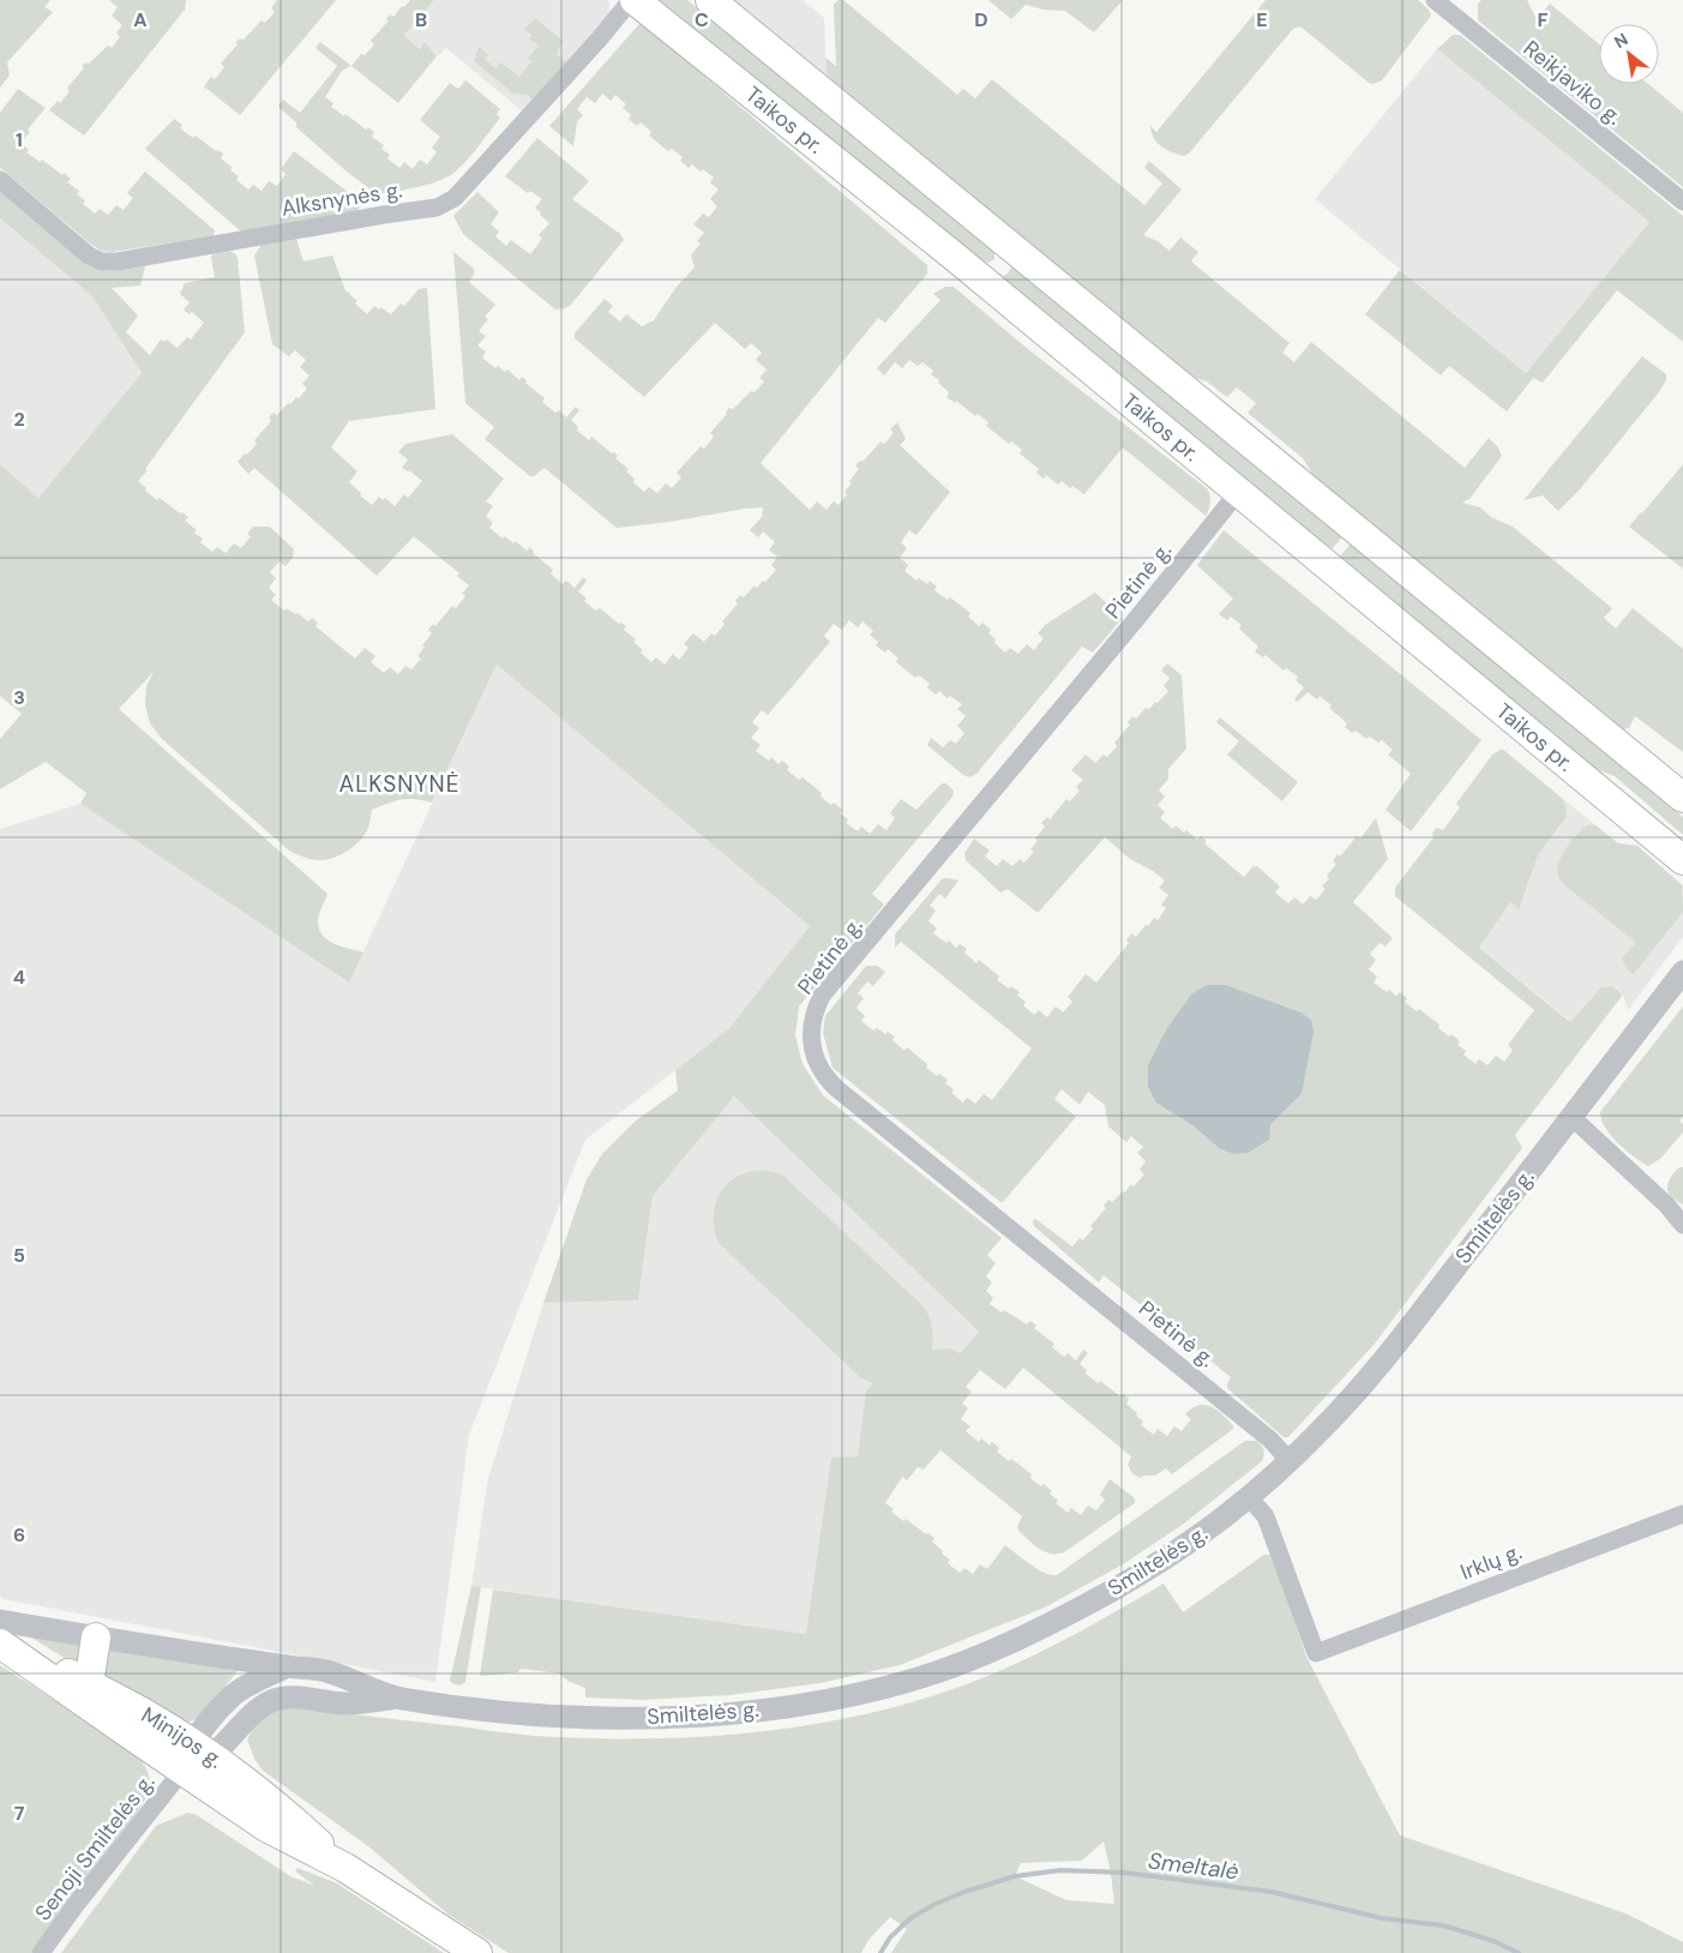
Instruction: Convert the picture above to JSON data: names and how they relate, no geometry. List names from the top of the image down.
{
  "streets": {
    "main road": ["Taikos pr.", "Minijos g."],
    "street": [
      "Reikjaviko g.",
      "Alksnynės g.",
      "Pietinė g.",
      "Smiltelės g.",
      "Irklų g.",
      "Senoji Smiltelės g."
    ]
  },
  "crossings": [
    ["Taikos pr.", "Alksnynės g."],
    ["Taikos pr.", "Pietinė g."],
    ["Pietinė g.", "Smiltelės g."],
    ["Smiltelės g.", "Irklų g."],
    ["Minijos g.", "Senoji Smiltelės g."]
  ],
  "districts": ["ALKSNYNĖ"],
  "water": ["Smeltalė"],
  "north": "top left",
  "grid": {
    "columns": [
      "A",
      "B",
      "C",
      "D",
      "E",
      "F"
    ],
    "rows": [
      "1",
      "2",
      "3",
      "4",
      "5",
      "6",
      "7"
    ]
  }
}
